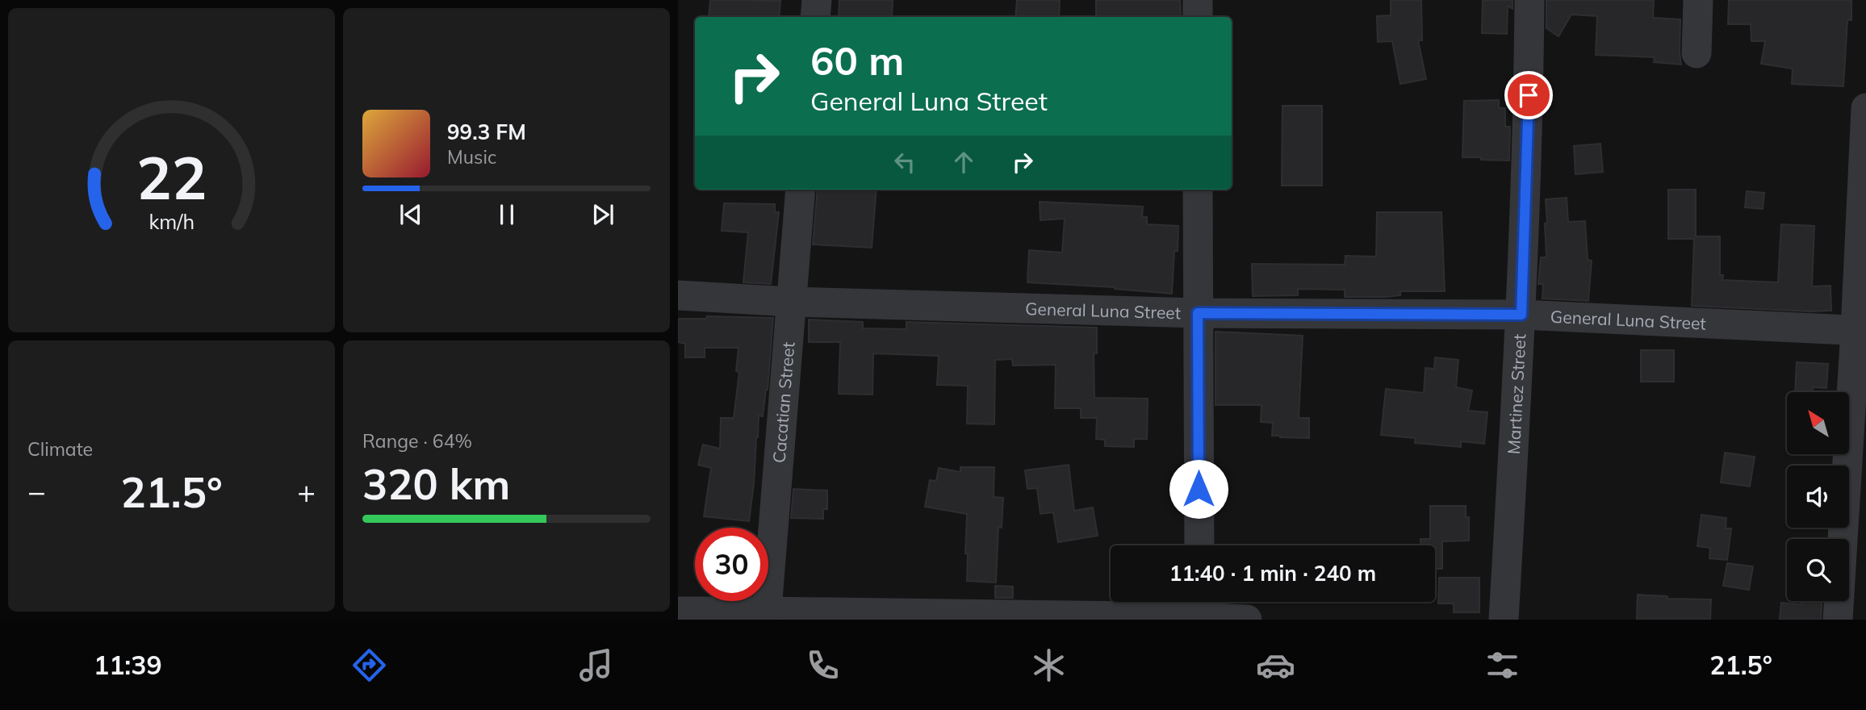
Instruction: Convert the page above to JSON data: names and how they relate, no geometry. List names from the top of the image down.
{
  "streets": {
    "street": ["General Luna Street", "Martinez Street", "Cacatian Street"]
  },
  "crossings": [
    ["General Luna Street", "Martinez Street"],
    ["General Luna Street", "Cacatian Street"]
  ],
  "north": "top left",
  "page": {
    "turn": ["60 m", "General Luna Street"],
    "song": ["99.3 FM", "Music"],
    "tile": [
      "Climate",
      ["Range · 64%", "320 km"]
    ],
    "heat": ["−", "21.5°", "+"],
    "limit": "30",
    "trip": "11:40 · 1 min · 240 m",
    "tabs": ["11:39", "21.5°"],
    "gauge": ["22", "km/h"]
  }
}
